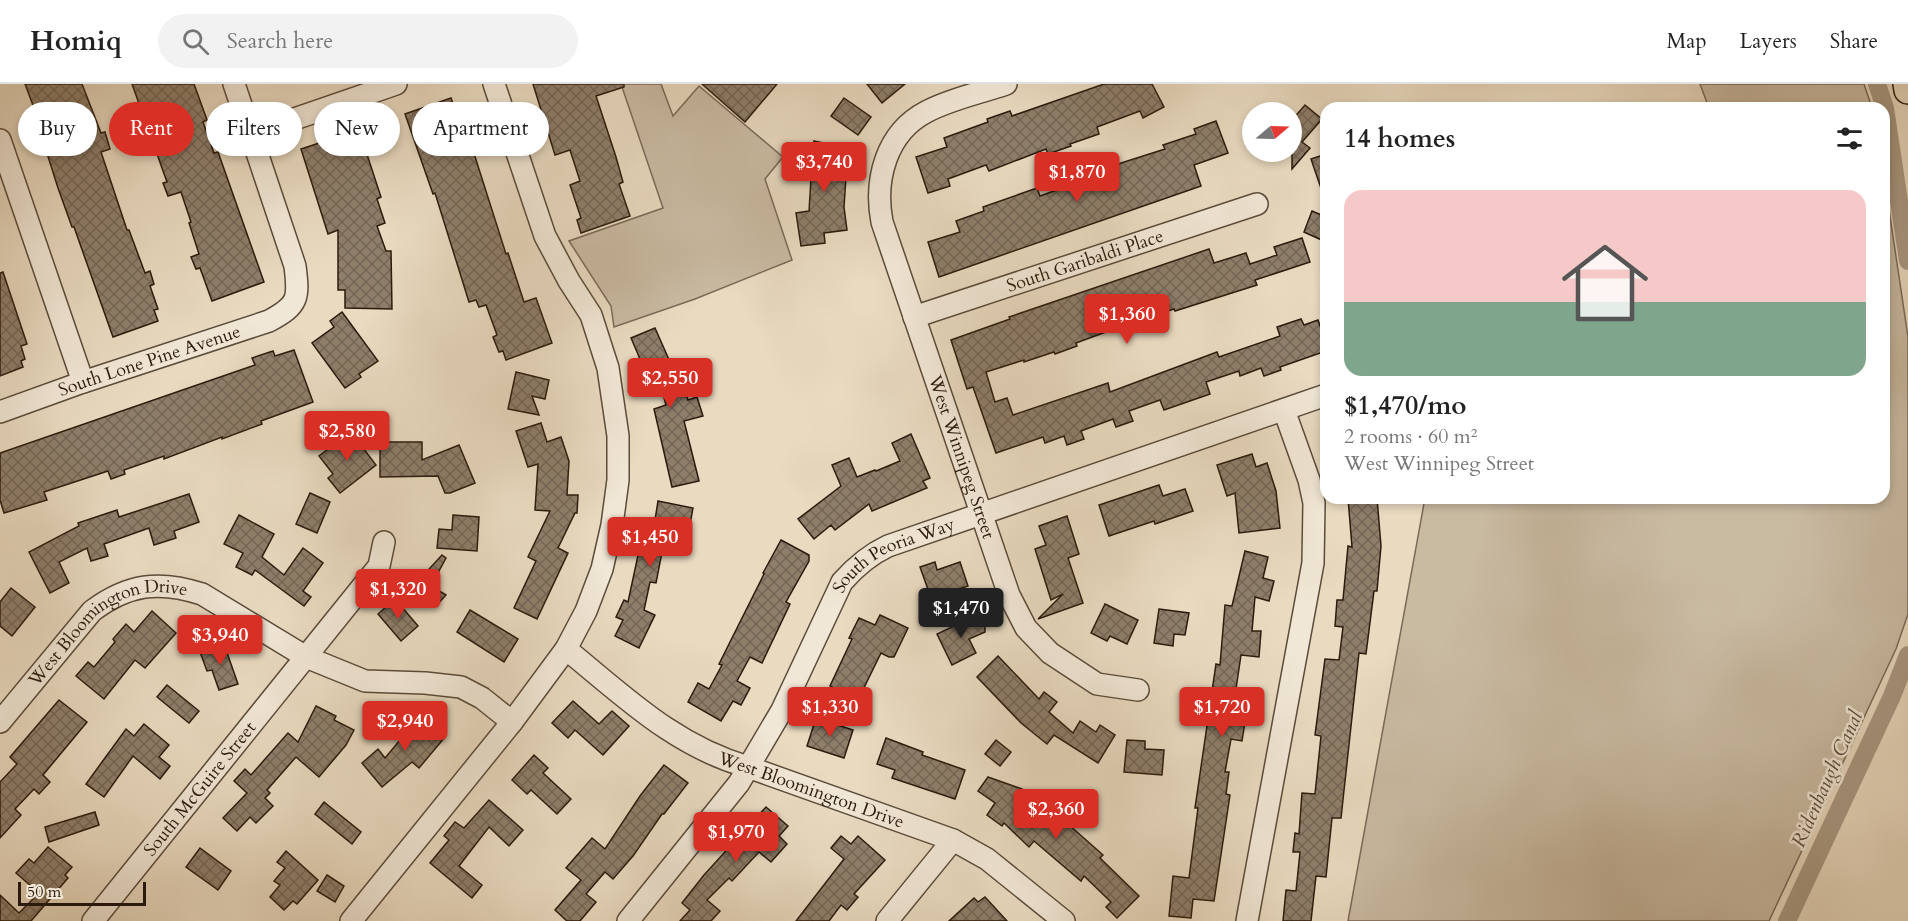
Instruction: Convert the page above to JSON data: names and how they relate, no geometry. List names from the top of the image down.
{
  "streets": {
    "street": [
      "South Garibaldi Place",
      "South Lone Pine Avenue",
      "West Winnipeg Street",
      "South Peoria Way",
      "West Bloomington Drive",
      "South McGuire Street"
    ]
  },
  "crossings": [
    ["South Garibaldi Place", "West Winnipeg Street"],
    ["West Winnipeg Street", "South Peoria Way"],
    ["South Peoria Way", "West Bloomington Drive"],
    ["West Bloomington Drive", "South McGuire Street"]
  ],
  "water": ["Ridenbaugh Canal"],
  "scale_bar": "50 m",
  "north": "right",
  "page": {
    "header": "Homiq",
    "search": "Search here",
    "nav": ["Map", "Layers", "Share"],
    "chip": [
      "Buy",
      "Rent",
      "Filters",
      "New",
      "Apartment"
    ],
    "heading": "14 homes",
    "price": [
      "$3,740",
      "$1,870",
      "$1,360",
      "$2,550",
      "$2,580",
      "$1,450",
      "$1,320",
      "$1,470",
      "$3,940",
      "$1,330",
      "$1,720",
      "$2,940",
      "$2,360",
      "$1,970"
    ],
    "list": [
      {
        "name": "$1,470/mo",
        "note": "2 rooms · 60 m² · West Winnipeg Street"
      }
    ],
    "scale": "50 m"
  }
}
